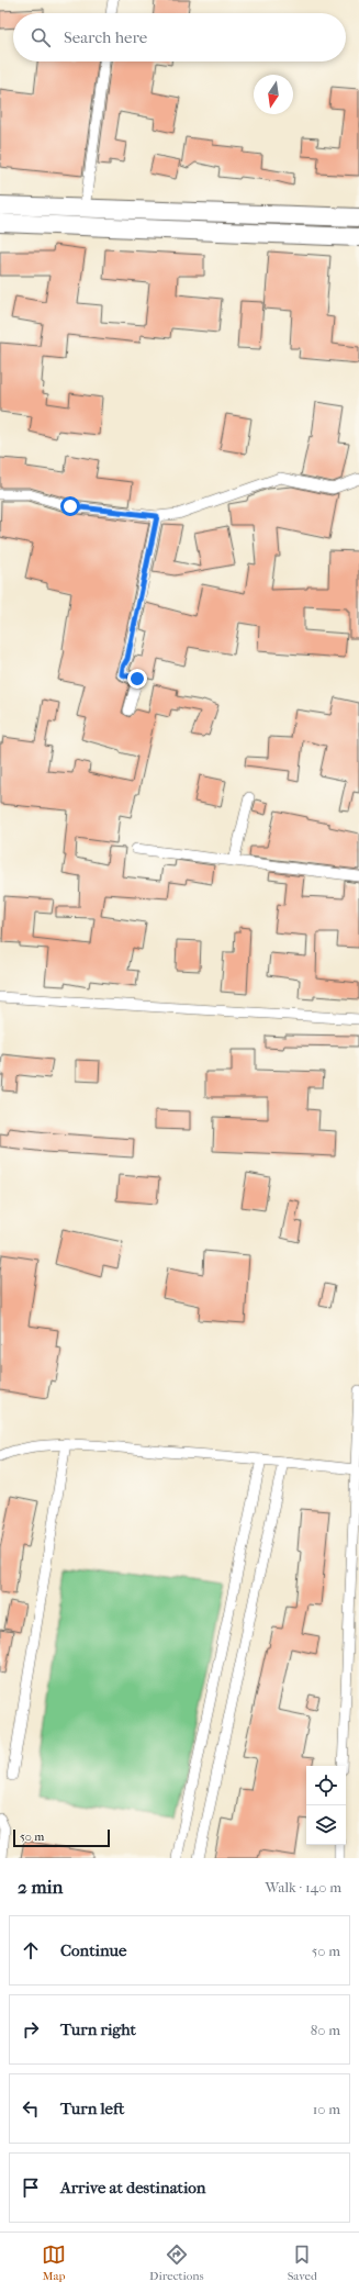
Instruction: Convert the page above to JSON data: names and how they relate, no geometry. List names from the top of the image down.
{
  "scale_bar": "50 m",
  "north": "bottom",
  "page": {
    "search": "Search here",
    "scale": "50 m",
    "heading": ["2 min", "Walk · 140 m"],
    "list": [
      ["Continue", "50 m"],
      ["Turn right", "80 m"],
      ["Turn left", "10 m"],
      "Arrive at destination"
    ],
    "nav": ["Map", "Directions", "Saved"]
  }
}
